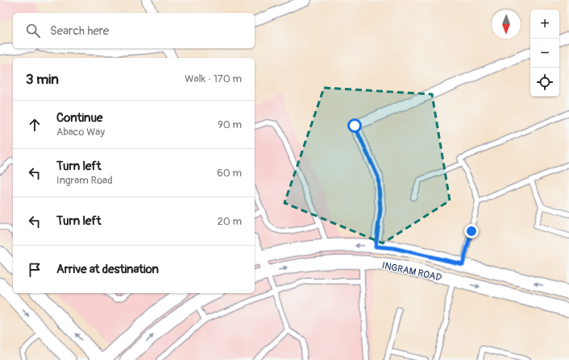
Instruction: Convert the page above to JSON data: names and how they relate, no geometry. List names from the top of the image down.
{
  "streets": {
    "street": ["INGRAM ROAD"]
  },
  "north": "bottom",
  "page": {
    "map_buttons": ["+", "−"],
    "search": "Search here",
    "heading": ["3 min", "Walk · 170 m"],
    "list": [
      ["Continue", "Abaco Way", "90 m"],
      ["Turn left", "Ingram Road", "60 m"],
      ["Turn left", "20 m"],
      "Arrive at destination"
    ]
  }
}
